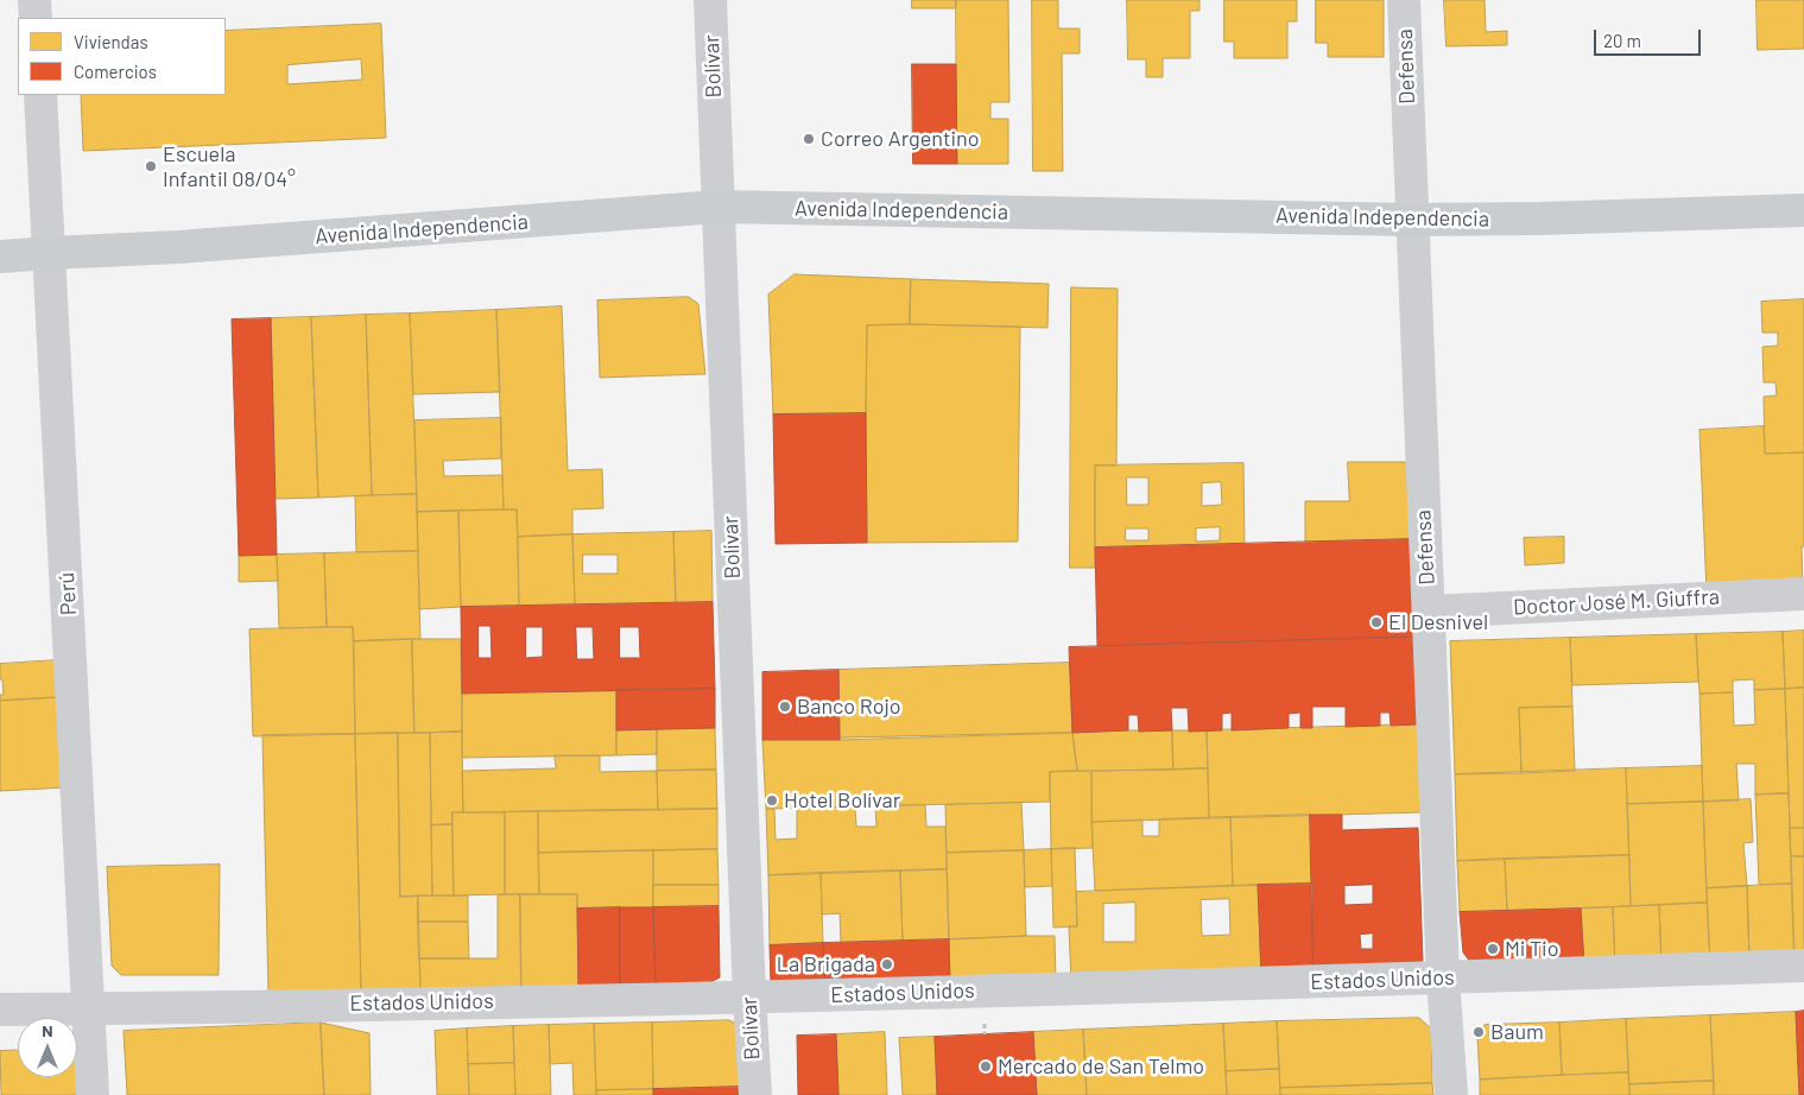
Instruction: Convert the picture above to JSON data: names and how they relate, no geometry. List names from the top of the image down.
{
  "streets": {
    "main road": ["Avenida Independencia"],
    "street": [
      "Bolívar",
      "Defensa",
      "Perú",
      "Doctor José M. Giuffra",
      "Estados Unidos"
    ]
  },
  "crossings": [
    ["Bolívar", "Avenida Independencia"],
    ["Bolívar", "Estados Unidos"],
    ["Defensa", "Avenida Independencia"],
    ["Defensa", "Doctor José M. Giuffra"],
    ["Defensa", "Estados Unidos"],
    ["Avenida Independencia", "Perú"],
    ["Perú", "Estados Unidos"]
  ],
  "places": [
    "Correo Argentino",
    "Escuela Infantil 08/04°",
    "El Desnivel",
    "Banco Rojo",
    "Hotel Bolívar",
    "Mi Tio",
    "La Brigada",
    "Baum",
    "Mercado de San Telmo"
  ],
  "legend": ["Viviendas", "Comercios"],
  "scale_bar": "20 m",
  "north": "top"
}
